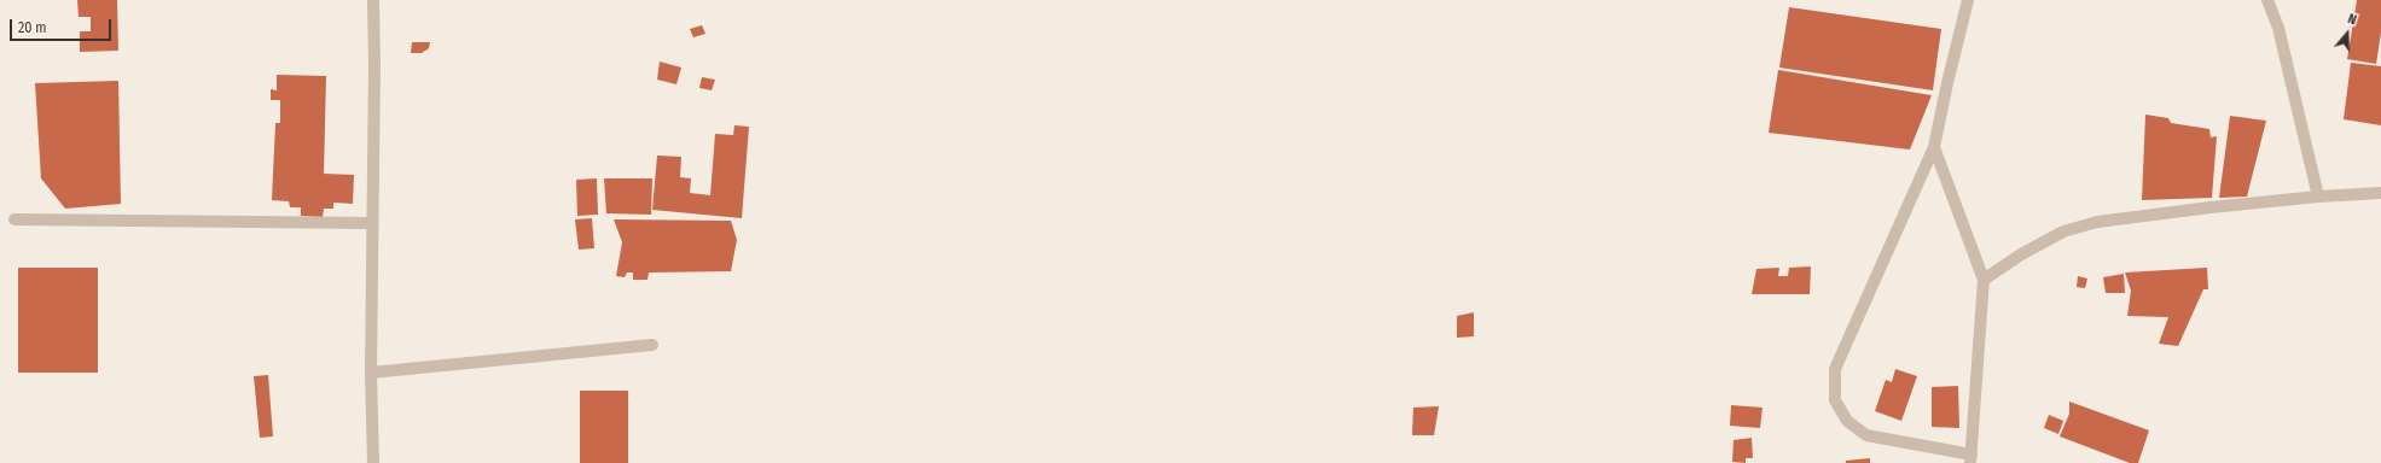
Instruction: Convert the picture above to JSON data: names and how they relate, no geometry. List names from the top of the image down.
{
  "scale_bar": "20 m",
  "north": "top"
}
